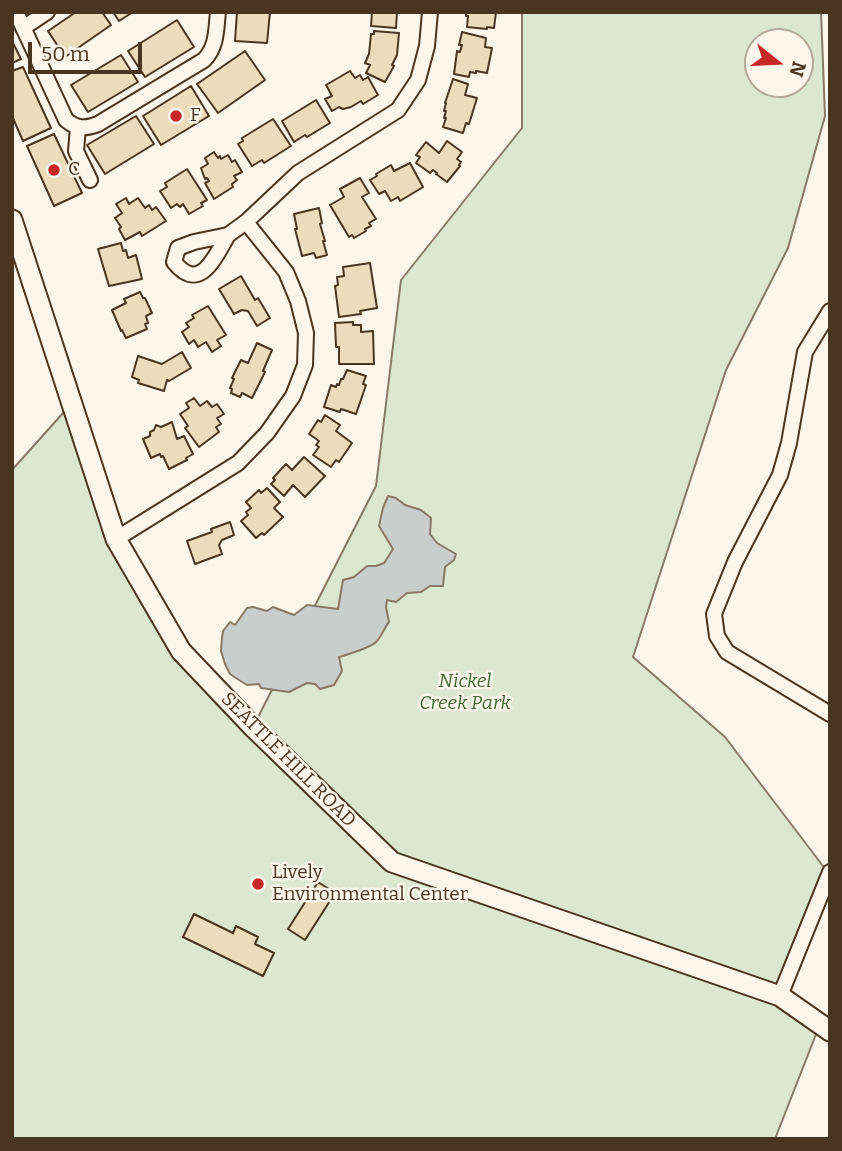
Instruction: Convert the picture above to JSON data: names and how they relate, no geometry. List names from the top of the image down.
{
  "streets": {
    "street": ["SEATTLE HILL ROAD"]
  },
  "parks": ["Nickel Creek Park"],
  "places": ["F", "C", "Lively Environmental Center"],
  "scale_bar": "50 m",
  "north": "right"
}
